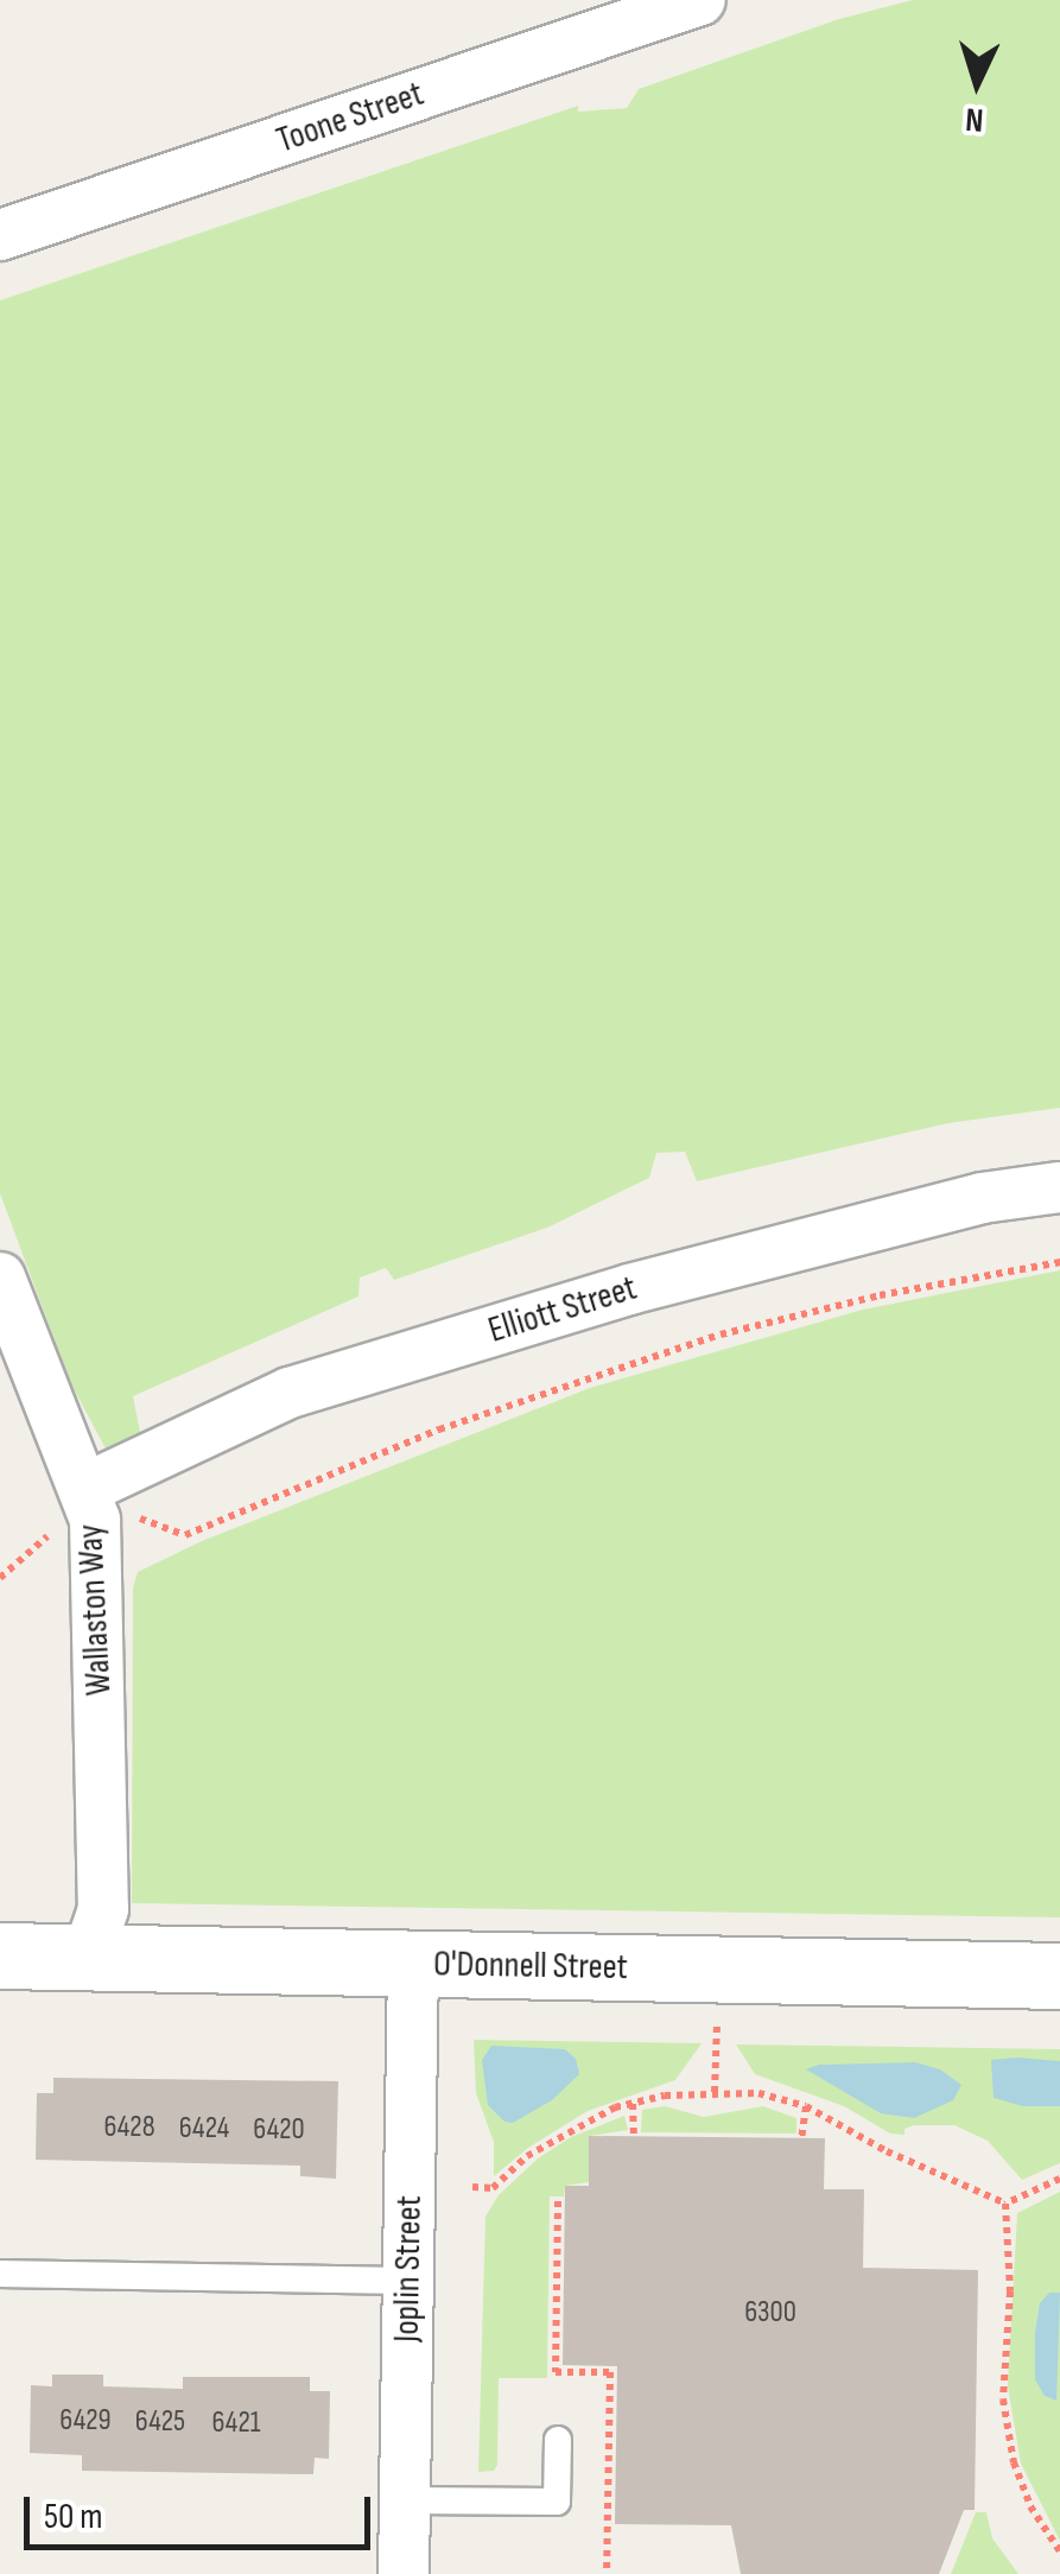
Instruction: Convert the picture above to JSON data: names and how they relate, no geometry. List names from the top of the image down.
{
  "streets": {
    "street": [
      "Toone Street",
      "Elliott Street",
      "Wallaston Way",
      "O'Donnell Street",
      "Joplin Street"
    ]
  },
  "crossings": [
    ["Elliott Street", "Wallaston Way"],
    ["Wallaston Way", "O'Donnell Street"],
    ["O'Donnell Street", "Joplin Street"]
  ],
  "house_numbers": [
    "6428",
    "6424",
    "6420",
    "6300",
    "6429",
    "6425",
    "6421"
  ],
  "scale_bar": "50 m",
  "north": "bottom"
}
